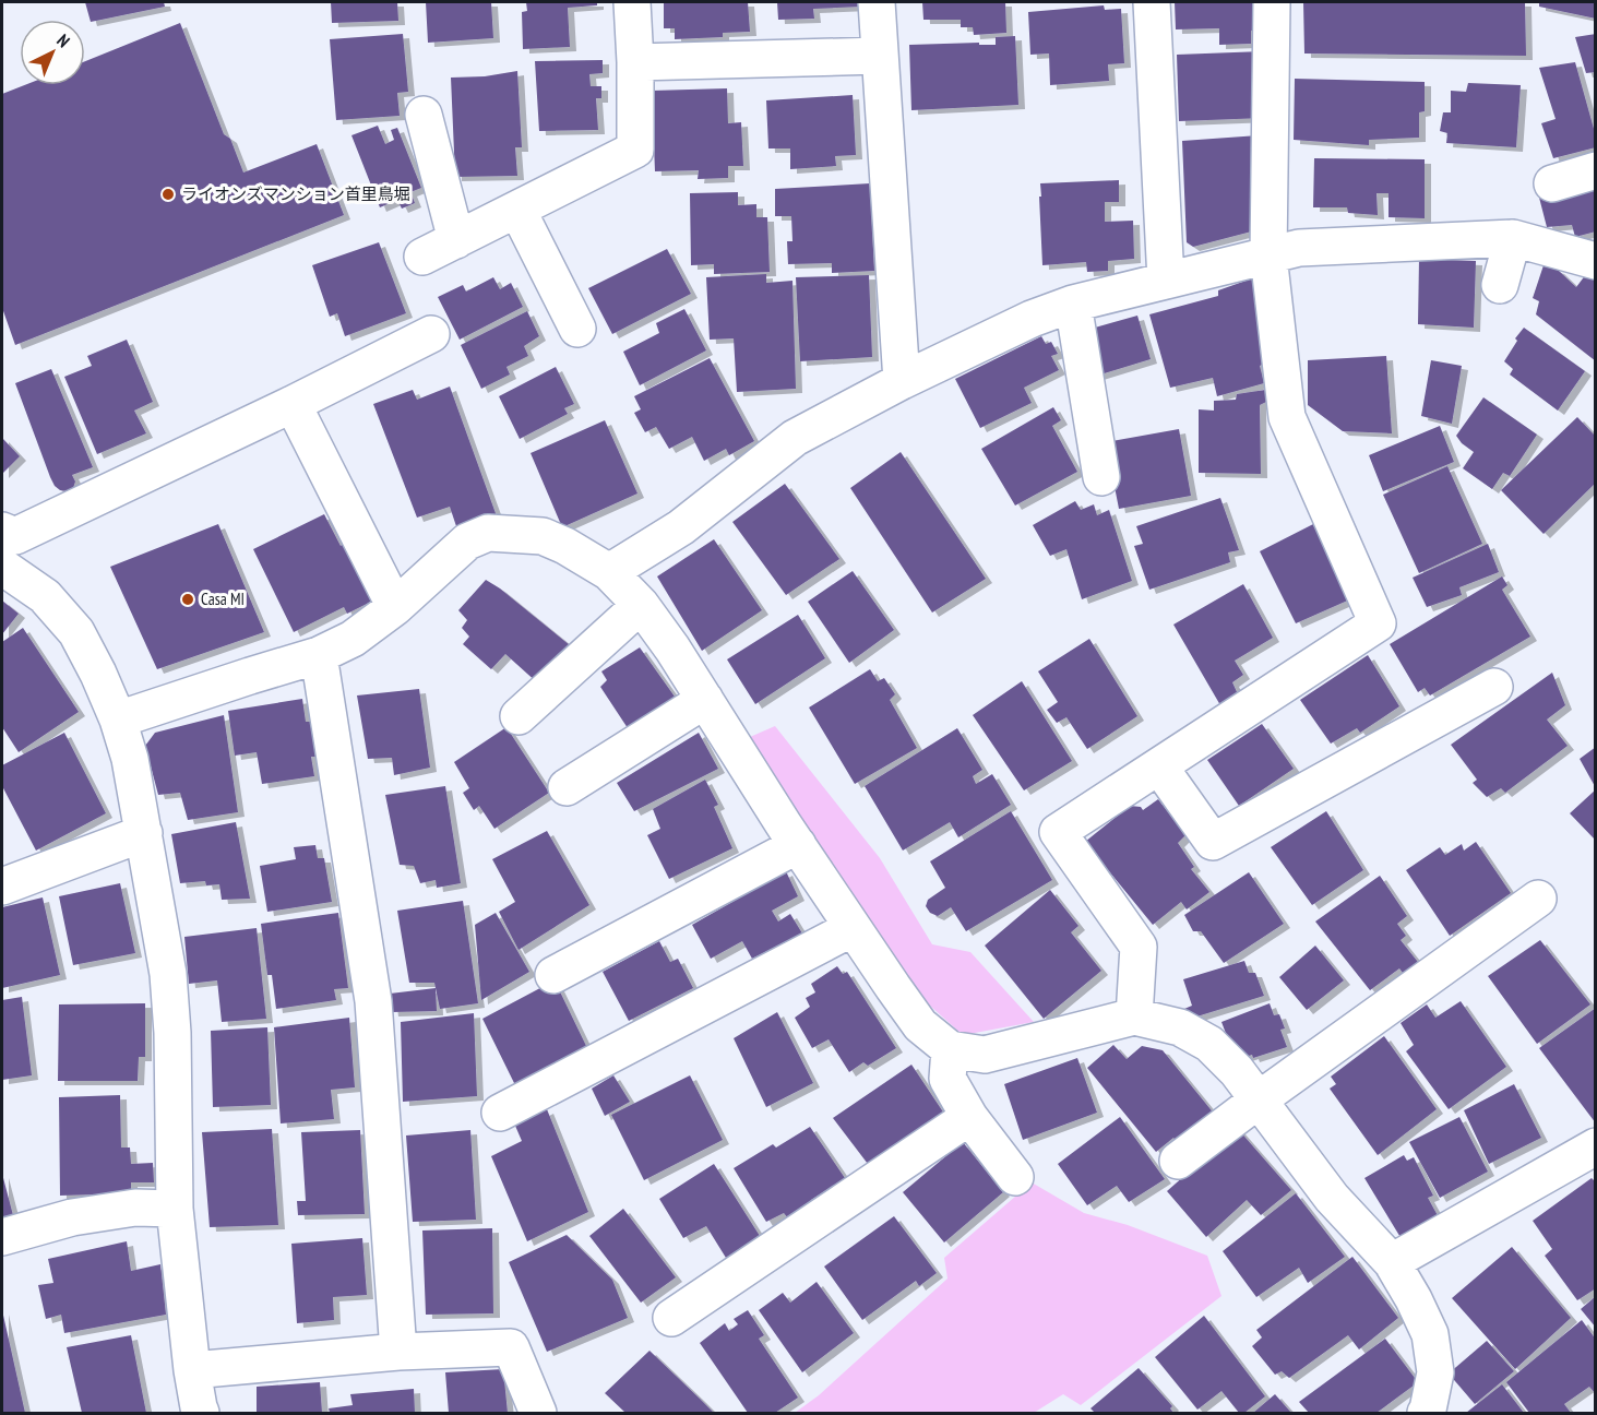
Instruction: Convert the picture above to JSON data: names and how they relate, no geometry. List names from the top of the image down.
{
  "places": ["ライオンズマンション首里鳥堀", "Casa MI"],
  "north": "top right"
}
